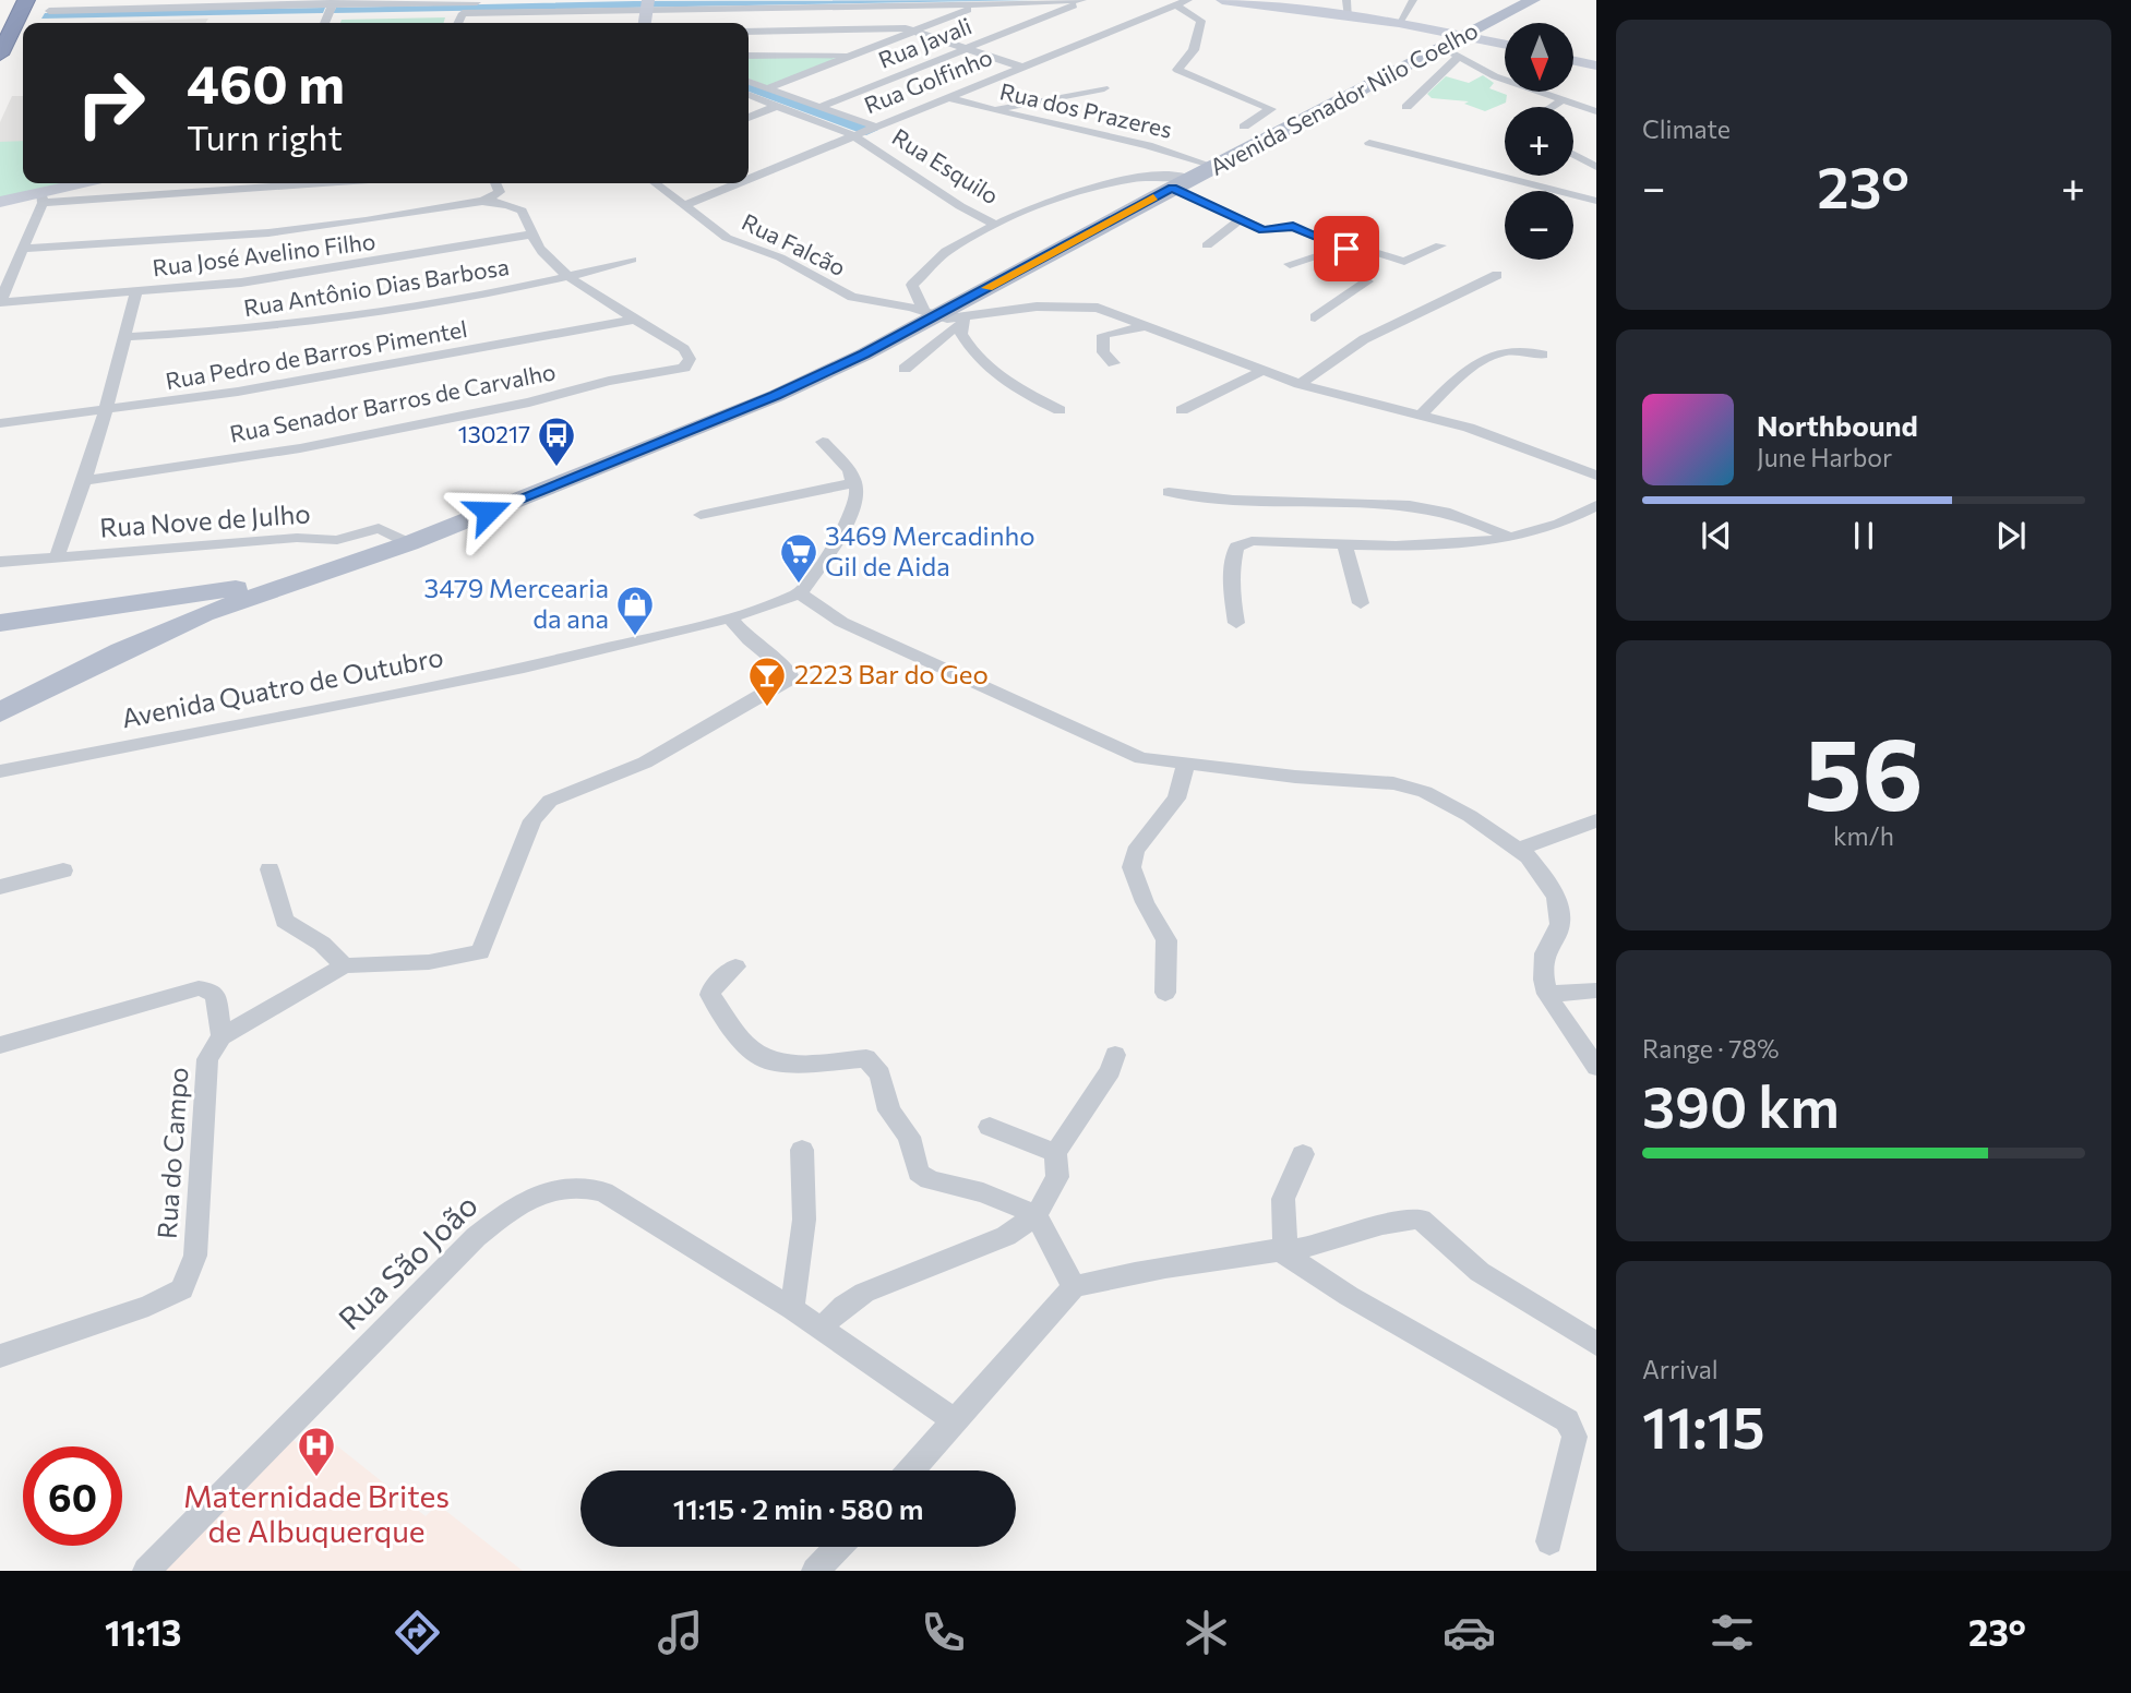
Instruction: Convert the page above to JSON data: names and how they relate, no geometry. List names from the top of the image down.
{
  "streets": {
    "main road": ["Avenida Senador Nilo Coelho"],
    "street": [
      "Rua Javali",
      "Rua Golfinho",
      "Rua dos Prazeres",
      "Rua Esquilo",
      "Rua Falcão",
      "Rua José Avelino Filho",
      "Rua Antônio Dias Barbosa",
      "Rua Pedro de Barros Pimentel",
      "Rua Senador Barros de Carvalho",
      "Rua Nove de Julho",
      "Avenida Quatro de Outubro",
      "Rua do Campo",
      "Rua São João"
    ]
  },
  "crossings": [
    ["Rua Javali", "Rua Esquilo"],
    ["Rua Golfinho", "Rua dos Prazeres"],
    ["Rua Golfinho", "Rua Esquilo"],
    ["Rua Golfinho", "Rua Falcão"],
    ["Avenida Senador Nilo Coelho", "Rua dos Prazeres"],
    ["Avenida Senador Nilo Coelho", "Rua Esquilo"],
    ["Avenida Senador Nilo Coelho", "Rua Falcão"],
    ["Avenida Senador Nilo Coelho", "Rua Nove de Julho"],
    ["Rua Esquilo", "Rua Falcão"],
    ["Rua Pedro de Barros Pimentel", "Rua Senador Barros de Carvalho"]
  ],
  "places": {
    "bus stop": ["130217"],
    "supermarket": ["3469 Mercadinho Gil de Aida"],
    "shop": ["3479 Mercearia da ana"],
    "bar": ["2223 Bar do Geo"],
    "hospital": ["Maternidade Brites de Albuquerque"]
  },
  "north": "bottom",
  "page": {
    "tile": [
      "Climate",
      ["56", "km/h"],
      ["Range · 78%", "390 km"],
      ["Arrival", "11:15"]
    ],
    "map_buttons": ["+", "−"],
    "turn": ["460 m", "Turn right"],
    "heat": ["−", "23°", "+"],
    "song": ["Northbound", "June Harbor"],
    "limit": "60",
    "trip": "11:15 · 2 min · 580 m",
    "tabs": ["11:13", "23°"]
  }
}
